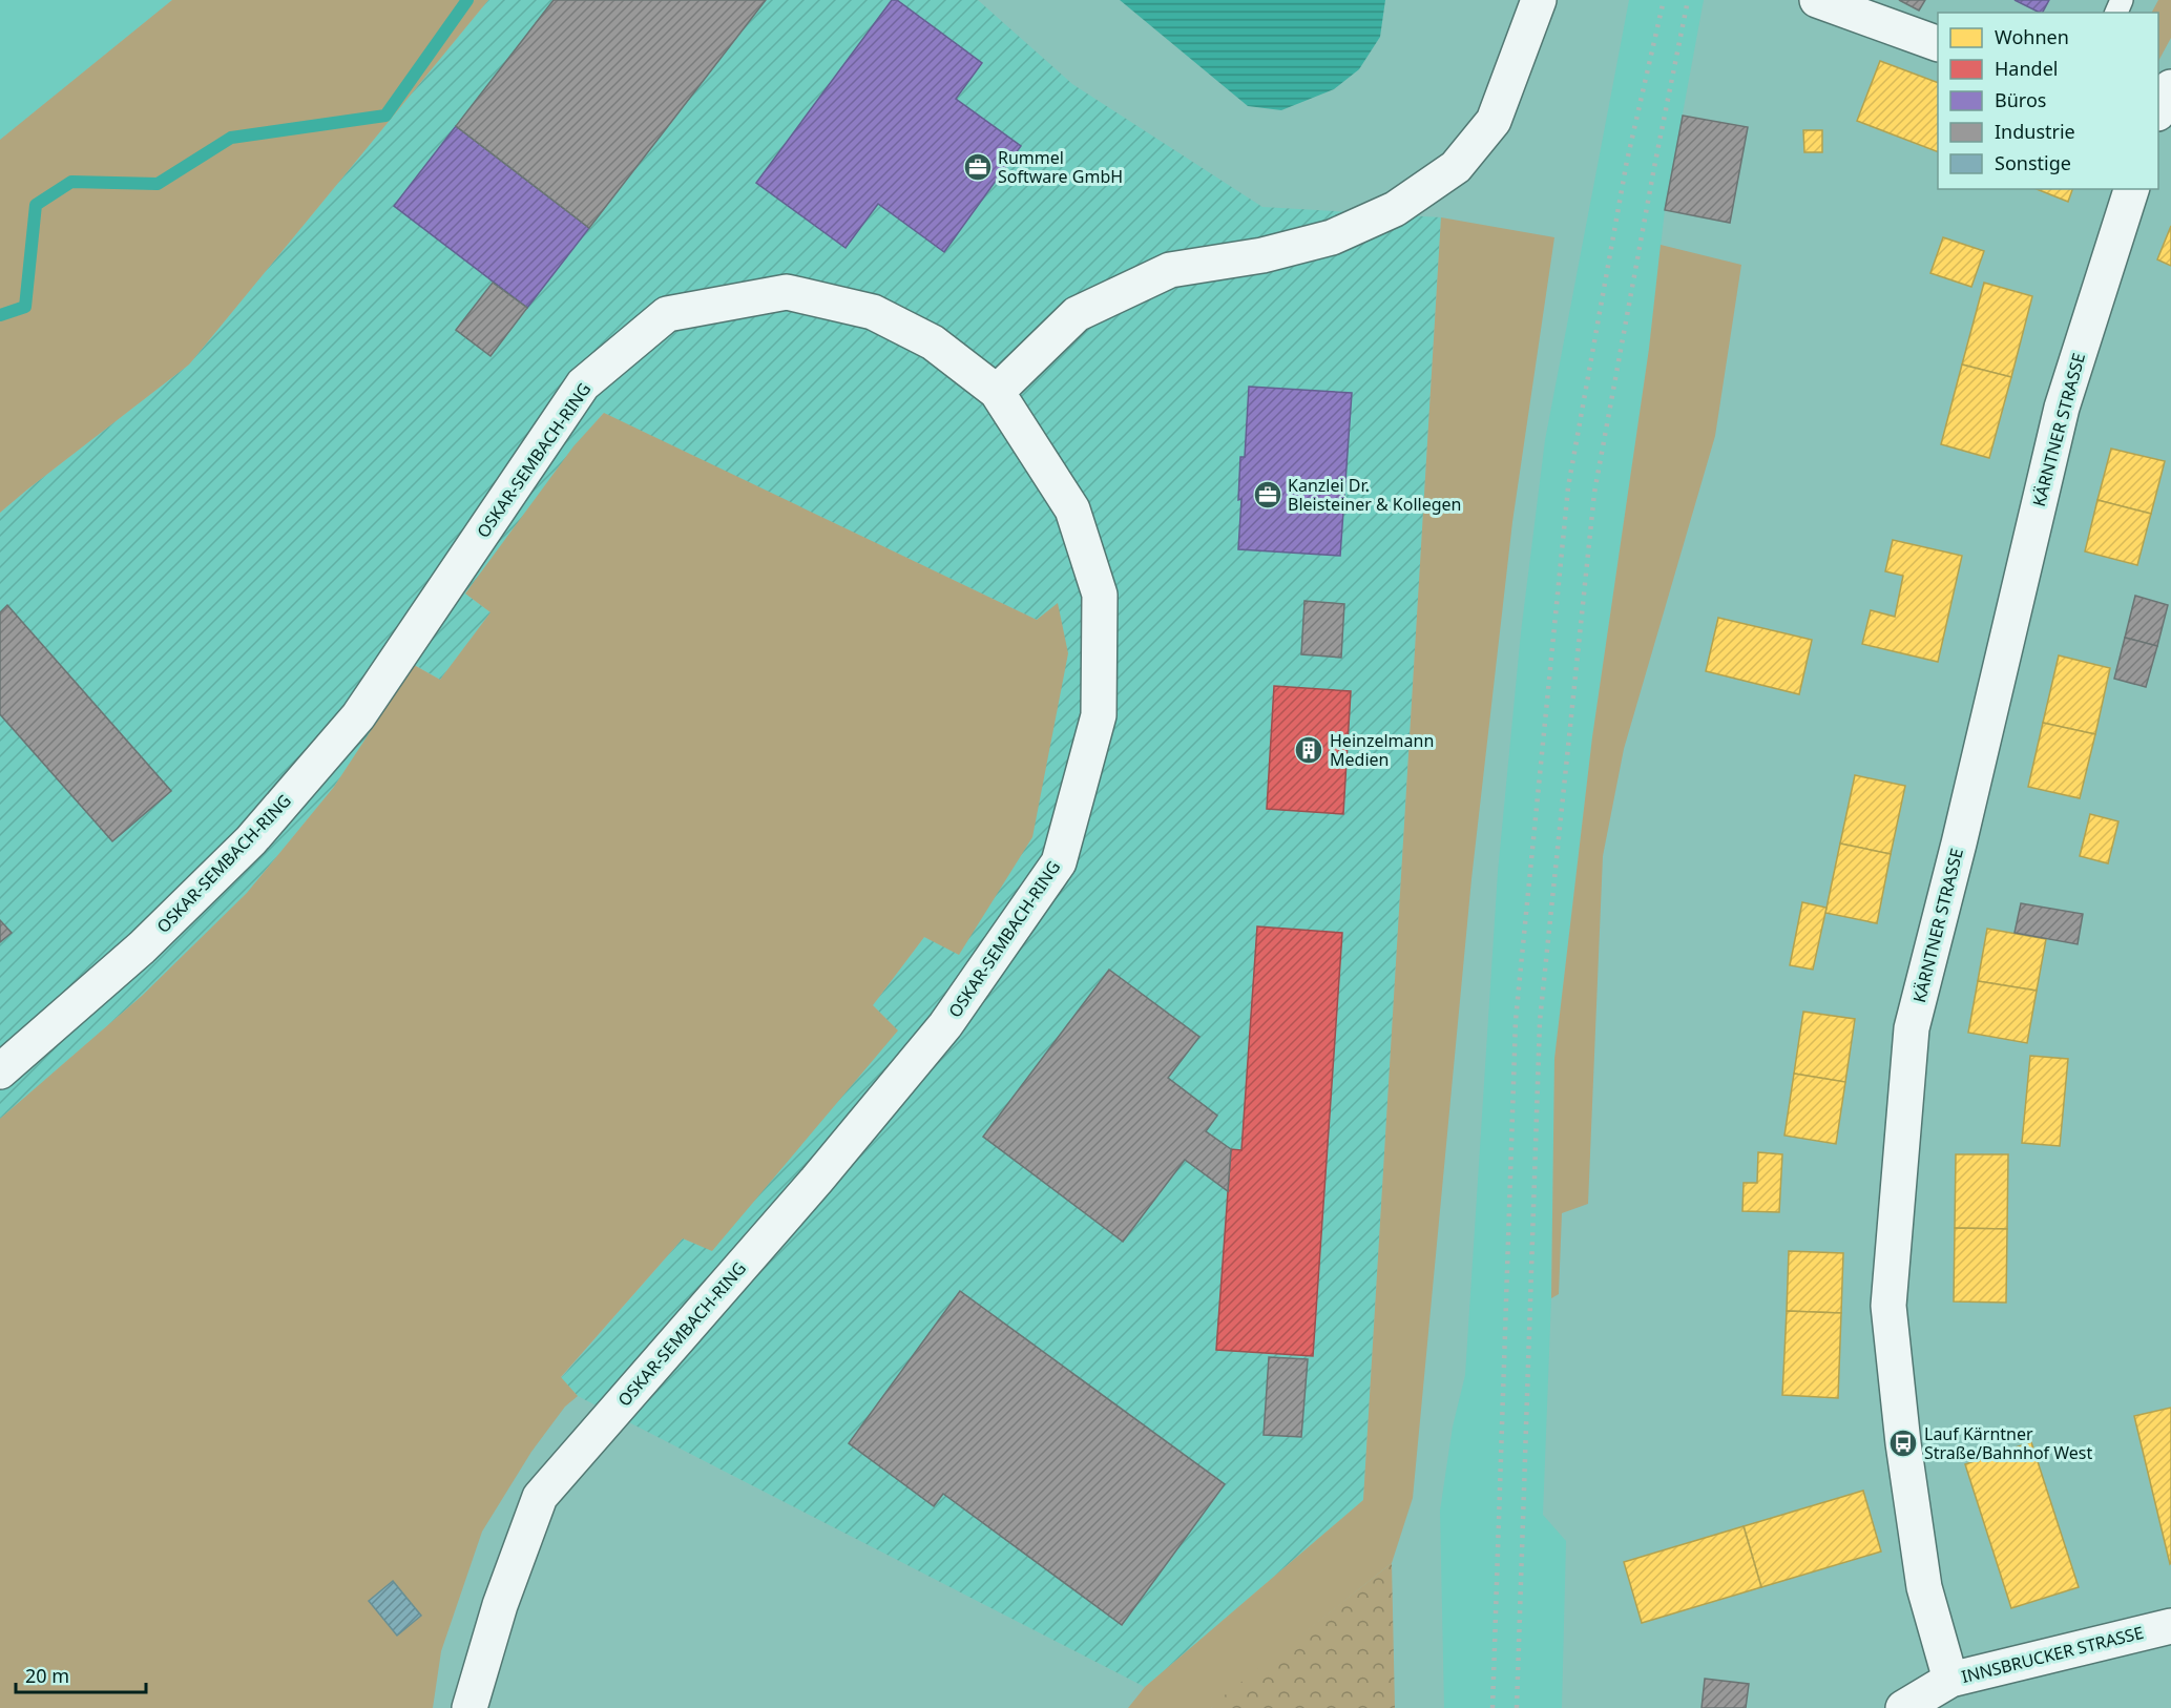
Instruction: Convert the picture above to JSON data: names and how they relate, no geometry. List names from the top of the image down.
{
  "streets": {
    "street": ["KÄRNTNER STRASSE", "OSKAR-SEMBACH-RING", "INNSBRUCKER STRASSE"]
  },
  "crossings": [
    ["KÄRNTNER STRASSE", "INNSBRUCKER STRASSE"]
  ],
  "places": {
    "office": ["Rummel Software GmbH", "Kanzlei Dr. Bleisteiner & Kollegen"],
    "building": ["Heinzelmann Medien"],
    "bus stop": ["Lauf Kärntner Straße/Bahnhof West"]
  },
  "legend": [
    "Wohnen",
    "Handel",
    "Büros",
    "Industrie",
    "Sonstige"
  ],
  "scale_bar": "20 m"
}
